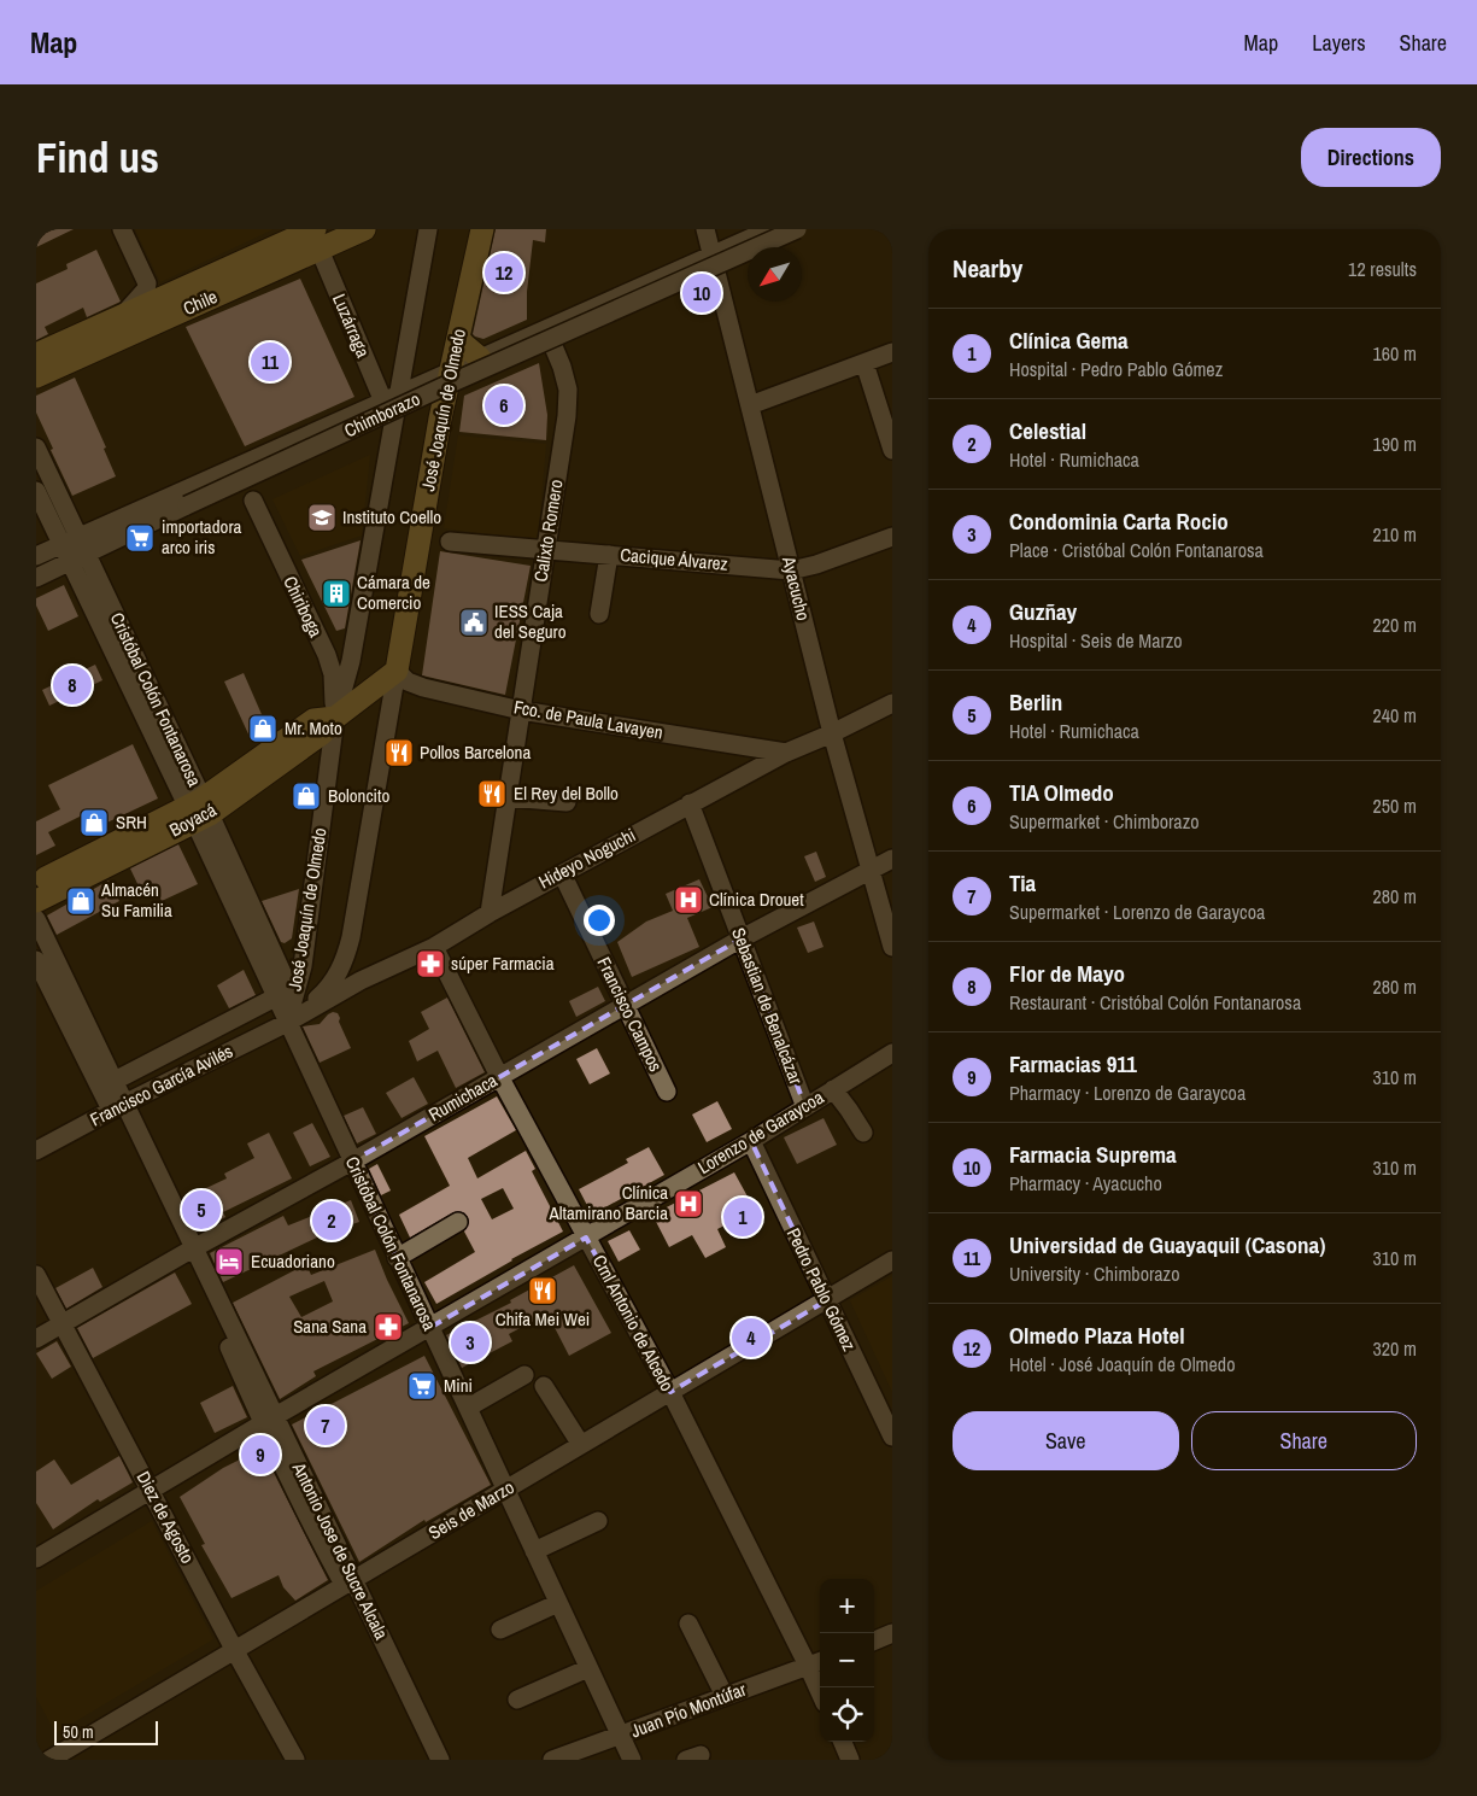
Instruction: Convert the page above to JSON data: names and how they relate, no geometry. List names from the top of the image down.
{
  "streets": {
    "main road": ["Chile", "José Joaquín de Olmedo", "Boyacá"],
    "street": [
      "Luzárraga",
      "Chimborazo",
      "Calixto Romero",
      "Cacique Álvarez",
      "Ayacucho",
      "Chiriboga",
      "Cristóbal Colón Fontanarosa",
      "Fco. de Paula Lavayen",
      "Hideyo Noguchi",
      "Sebastian de Benalcázar",
      "Francisco Campos",
      "Francisco García Avilés",
      "Rumichaca",
      "Lorenzo de Garaycoa",
      "Pedro Pablo Gómez",
      "Crnl Antonio de Alcedo",
      "Seis de Marzo",
      "Diez de Agosto",
      "Antonio Jose de Sucre Alcala",
      "Juan Pío Montúfar"
    ]
  },
  "crossings": [
    ["Chile", "Luzárraga"],
    ["Luzárraga", "José Joaquín de Olmedo"],
    ["Luzárraga", "Chimborazo"],
    ["José Joaquín de Olmedo", "Chimborazo"],
    ["José Joaquín de Olmedo", "Chiriboga"],
    ["José Joaquín de Olmedo", "Cristóbal Colón Fontanarosa"],
    ["José Joaquín de Olmedo", "Fco. de Paula Lavayen"],
    ["José Joaquín de Olmedo", "Boyacá"],
    ["José Joaquín de Olmedo", "Hideyo Noguchi"],
    ["José Joaquín de Olmedo", "Francisco García Avilés"],
    ["Chimborazo", "Calixto Romero"],
    ["Chimborazo", "Ayacucho"],
    ["Chimborazo", "Cristóbal Colón Fontanarosa"],
    ["Calixto Romero", "Cacique Álvarez"],
    ["Calixto Romero", "Fco. de Paula Lavayen"],
    ["Calixto Romero", "Hideyo Noguchi"],
    ["Cacique Álvarez", "Ayacucho"],
    ["Ayacucho", "Hideyo Noguchi"],
    ["Ayacucho", "Rumichaca"],
    ["Chiriboga", "Boyacá"],
    ["Cristóbal Colón Fontanarosa", "Boyacá"],
    ["Cristóbal Colón Fontanarosa", "Hideyo Noguchi"],
    ["Cristóbal Colón Fontanarosa", "Francisco García Avilés"],
    ["Cristóbal Colón Fontanarosa", "Rumichaca"],
    ["Cristóbal Colón Fontanarosa", "Lorenzo de Garaycoa"],
    ["Cristóbal Colón Fontanarosa", "Seis de Marzo"],
    ["Cristóbal Colón Fontanarosa", "Juan Pío Montúfar"],
    ["Fco. de Paula Lavayen", "Boyacá"],
    ["Fco. de Paula Lavayen", "Hideyo Noguchi"],
    ["Hideyo Noguchi", "Sebastian de Benalcázar"],
    ["Hideyo Noguchi", "Francisco Campos"],
    ["Hideyo Noguchi", "Francisco García Avilés"],
    ["Hideyo Noguchi", "Crnl Antonio de Alcedo"],
    ["Sebastian de Benalcázar", "Rumichaca"],
    ["Sebastian de Benalcázar", "Lorenzo de Garaycoa"],
    ["Francisco Campos", "Rumichaca"],
    ["Francisco García Avilés", "Antonio Jose de Sucre Alcala"],
    ["Rumichaca", "Crnl Antonio de Alcedo"],
    ["Rumichaca", "Diez de Agosto"],
    ["Rumichaca", "Antonio Jose de Sucre Alcala"],
    ["Lorenzo de Garaycoa", "Pedro Pablo Gómez"],
    ["Lorenzo de Garaycoa", "Crnl Antonio de Alcedo"],
    ["Lorenzo de Garaycoa", "Diez de Agosto"],
    ["Lorenzo de Garaycoa", "Antonio Jose de Sucre Alcala"],
    ["Pedro Pablo Gómez", "Seis de Marzo"],
    ["Crnl Antonio de Alcedo", "Seis de Marzo"],
    ["Crnl Antonio de Alcedo", "Juan Pío Montúfar"],
    ["Seis de Marzo", "Diez de Agosto"],
    ["Seis de Marzo", "Antonio Jose de Sucre Alcala"]
  ],
  "places": {
    "school or university": ["Instituto Coello"],
    "supermarket": ["importadora arco iris", "Mini"],
    "building": ["Cámara de Comercio"],
    "public building": ["IESS Caja del Seguro"],
    "shop": [
      "Mr. Moto",
      "Boloncito",
      "SRH",
      "Almacén Su Familia"
    ],
    "restaurant": ["Pollos Barcelona", "El Rey del Bollo", "Chifa Mei Wei"],
    "hospital": ["Clínica Drouet", "Clínica Altamirano Barcia"],
    "pharmacy": ["súper Farmacia", "Sana Sana"],
    "hotel": ["Ecuadoriano"]
  },
  "scale_bar": "50 m",
  "north": "bottom left",
  "page": {
    "header": "Map",
    "nav": ["Map", "Layers", "Share"],
    "buttons": [
      "Directions",
      ["Save", "Share"]
    ],
    "title": "Find us",
    "heading": ["Nearby", "12 results"],
    "pins": [
      "12",
      "10",
      "11",
      "6",
      "8",
      "5",
      "1",
      "2",
      "4",
      "3",
      "7",
      "9"
    ],
    "list": [
      {
        "mark": "1",
        "name": "Clínica Gema",
        "note": "Hospital · Pedro Pablo Gómez",
        "value": "160 m"
      },
      {
        "mark": "2",
        "name": "Celestial",
        "note": "Hotel · Rumichaca",
        "value": "190 m"
      },
      {
        "mark": "3",
        "name": "Condominia Carta Rocio",
        "note": "Place · Cristóbal Colón Fontanarosa",
        "value": "210 m"
      },
      {
        "mark": "4",
        "name": "Guzñay",
        "note": "Hospital · Seis de Marzo",
        "value": "220 m"
      },
      {
        "mark": "5",
        "name": "Berlin",
        "note": "Hotel · Rumichaca",
        "value": "240 m"
      },
      {
        "mark": "6",
        "name": "TIA Olmedo",
        "note": "Supermarket · Chimborazo",
        "value": "250 m"
      },
      {
        "mark": "7",
        "name": "Tia",
        "note": "Supermarket · Lorenzo de Garaycoa",
        "value": "280 m"
      },
      {
        "mark": "8",
        "name": "Flor de Mayo",
        "note": "Restaurant · Cristóbal Colón Fontanarosa",
        "value": "280 m"
      },
      {
        "mark": "9",
        "name": "Farmacias 911",
        "note": "Pharmacy · Lorenzo de Garaycoa",
        "value": "310 m"
      },
      {
        "mark": "10",
        "name": "Farmacia Suprema",
        "note": "Pharmacy · Ayacucho",
        "value": "310 m"
      },
      {
        "mark": "11",
        "name": "Universidad de Guayaquil (Casona)",
        "note": "University · Chimborazo",
        "value": "310 m"
      },
      {
        "mark": "12",
        "name": "Olmedo Plaza Hotel",
        "note": "Hotel · José Joaquín de Olmedo",
        "value": "320 m"
      }
    ],
    "map_buttons": ["+", "−"],
    "scale": "50 m"
  }
}
